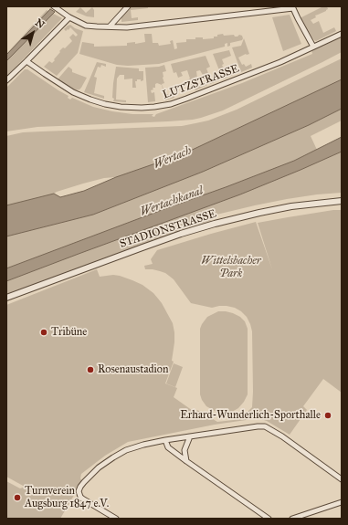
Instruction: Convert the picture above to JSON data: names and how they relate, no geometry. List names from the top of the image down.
{
  "streets": {
    "street": ["LUTZSTRASSE", "STADIONSTRASSE"]
  },
  "water": ["Wertach", "Wertachkanal"],
  "parks": ["Wittelsbacher Park"],
  "places": [
    "Tribüne",
    "Rosenaustadion",
    "Erhard-Wunderlich-Sporthalle",
    "Turnverein Augsburg 1847 e.V."
  ],
  "north": "top right"
}
